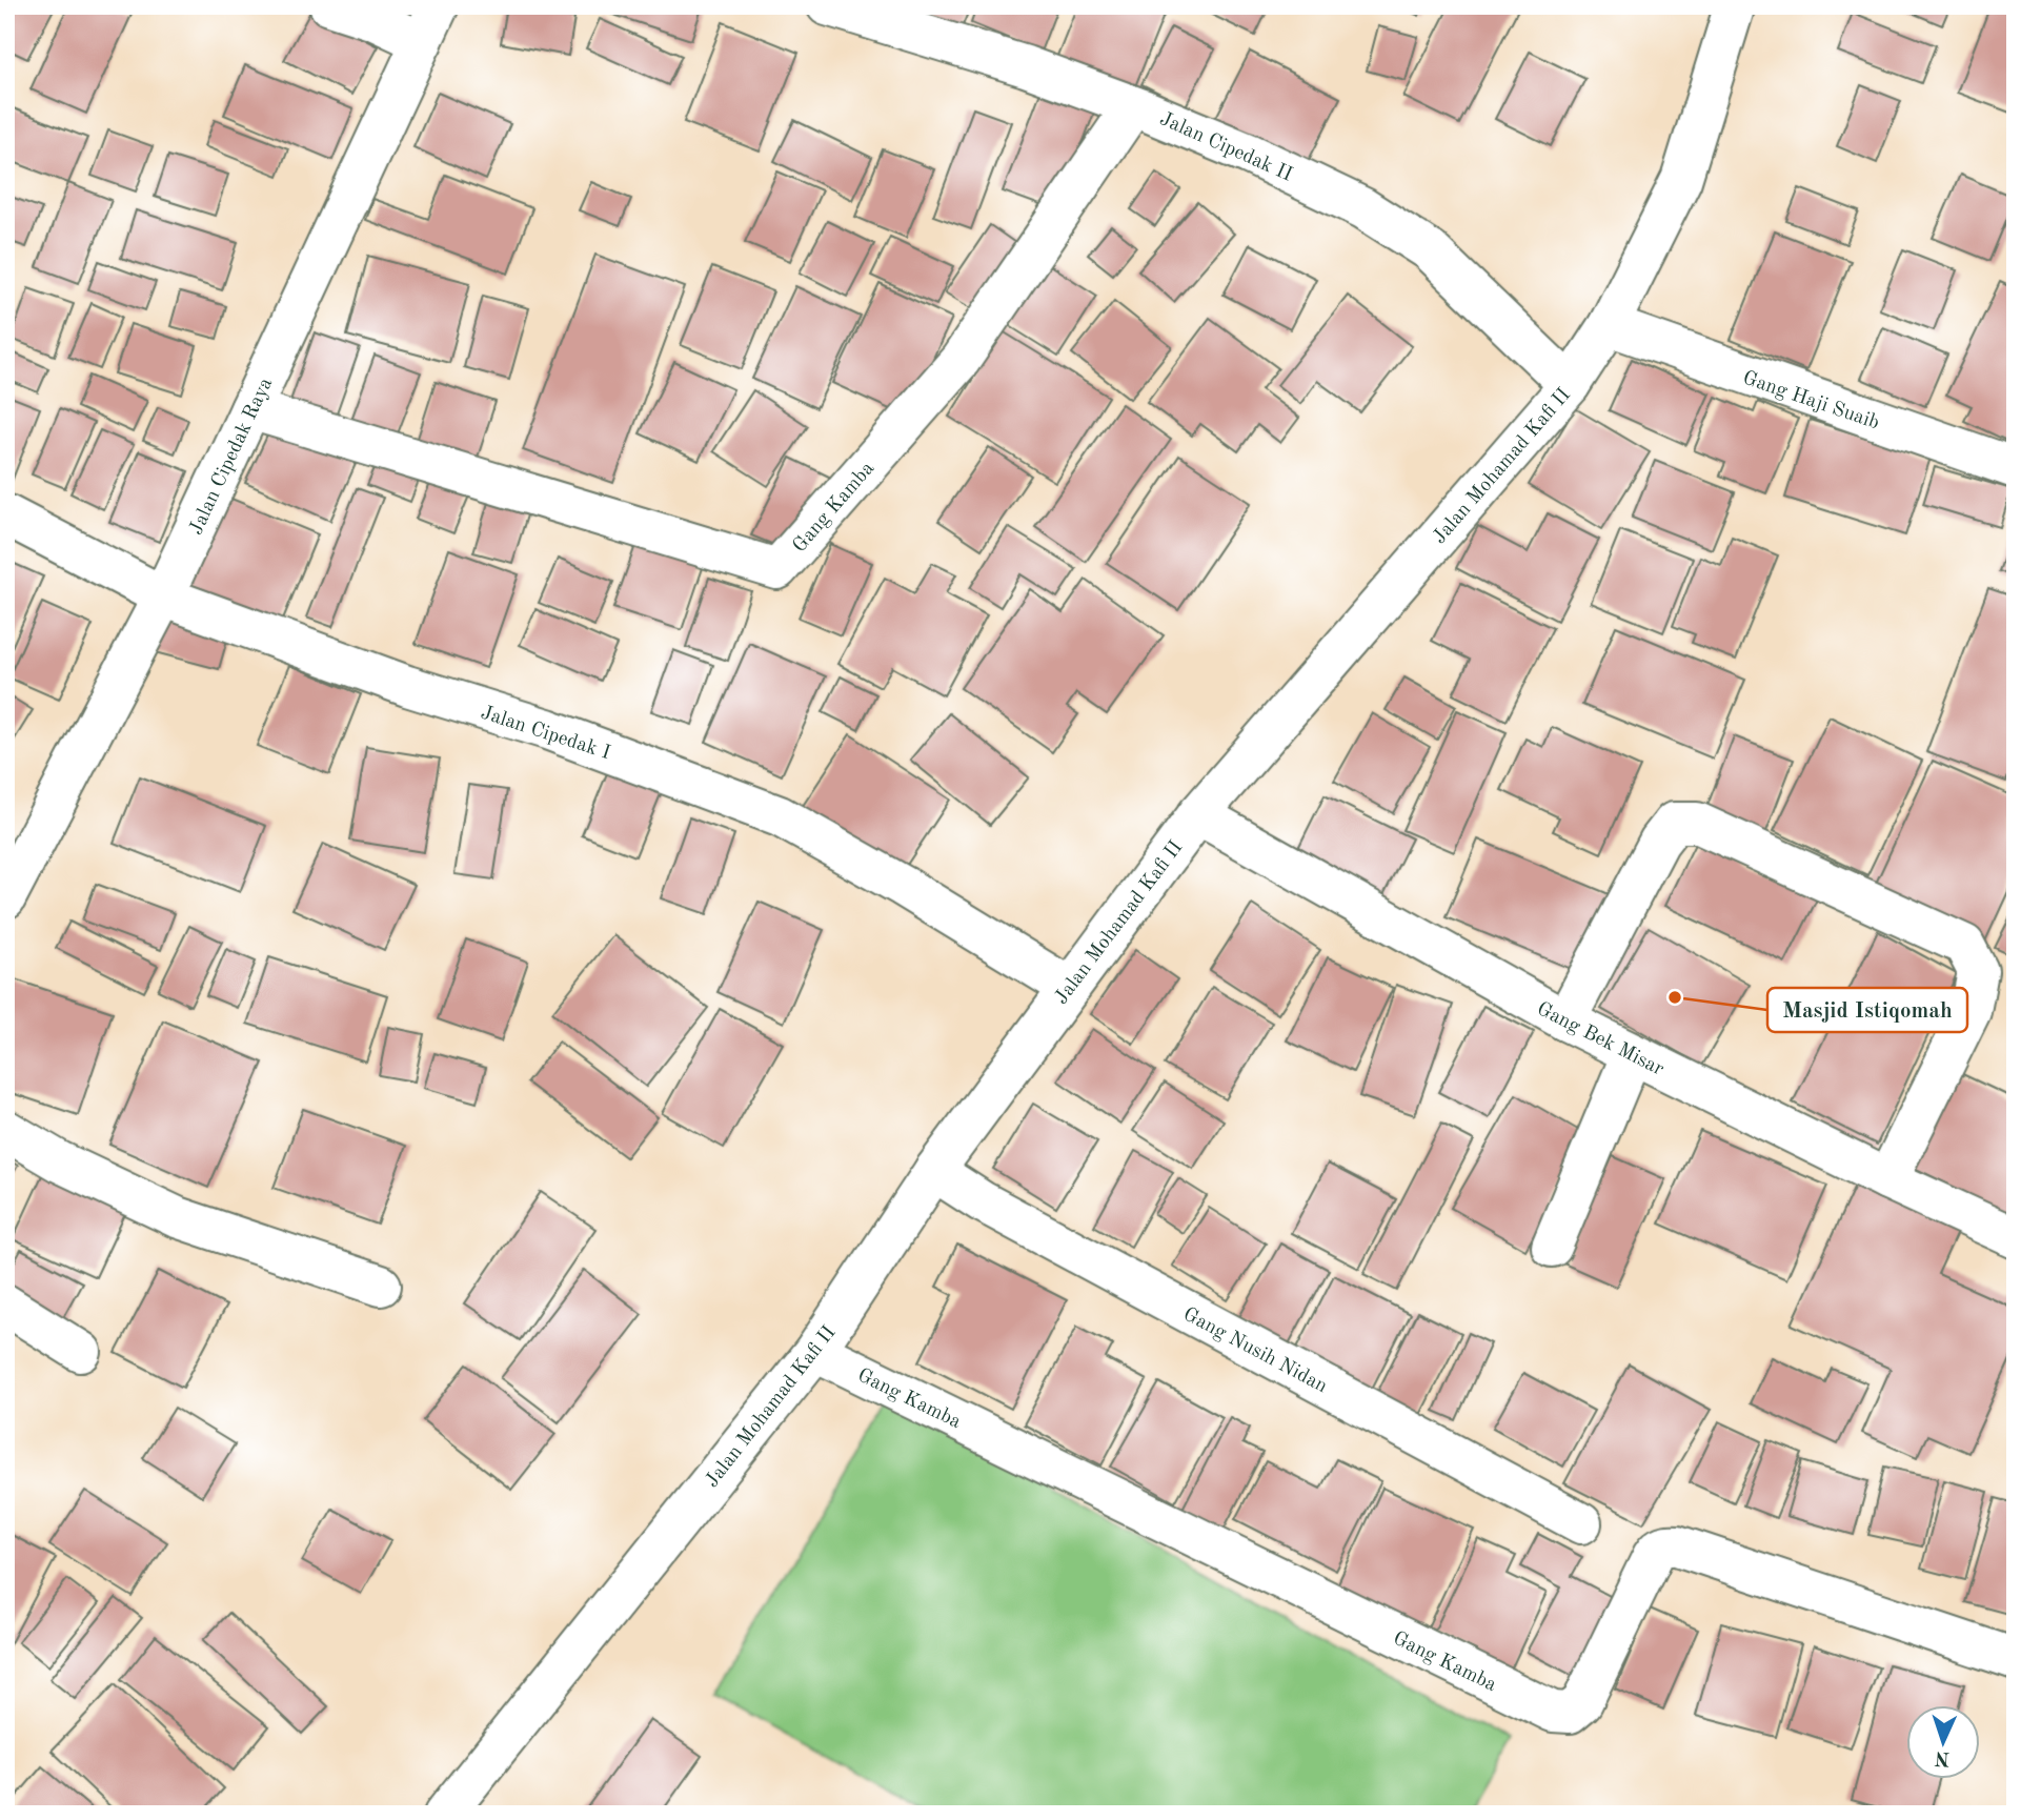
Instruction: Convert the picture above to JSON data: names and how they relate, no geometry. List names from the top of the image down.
{
  "streets": {
    "street": [
      "Jalan Cipedak II",
      "Gang Haji Suaib",
      "Jalan Cipedak Raya",
      "Jalan Mohamad Kafi II",
      "Gang Kamba",
      "Jalan Cipedak I",
      "Gang Bek Misar",
      "Gang Nusih Nidan"
    ]
  },
  "crossings": [
    ["Jalan Cipedak II", "Jalan Mohamad Kafi II"],
    ["Jalan Cipedak II", "Gang Kamba"],
    ["Gang Haji Suaib", "Jalan Mohamad Kafi II"],
    ["Jalan Cipedak Raya", "Gang Kamba"],
    ["Jalan Cipedak Raya", "Jalan Cipedak I"],
    ["Jalan Mohamad Kafi II", "Gang Kamba"],
    ["Jalan Mohamad Kafi II", "Jalan Cipedak I"],
    ["Jalan Mohamad Kafi II", "Gang Bek Misar"],
    ["Jalan Mohamad Kafi II", "Gang Nusih Nidan"]
  ],
  "places": ["Masjid Istiqomah"],
  "north": "bottom"
}
